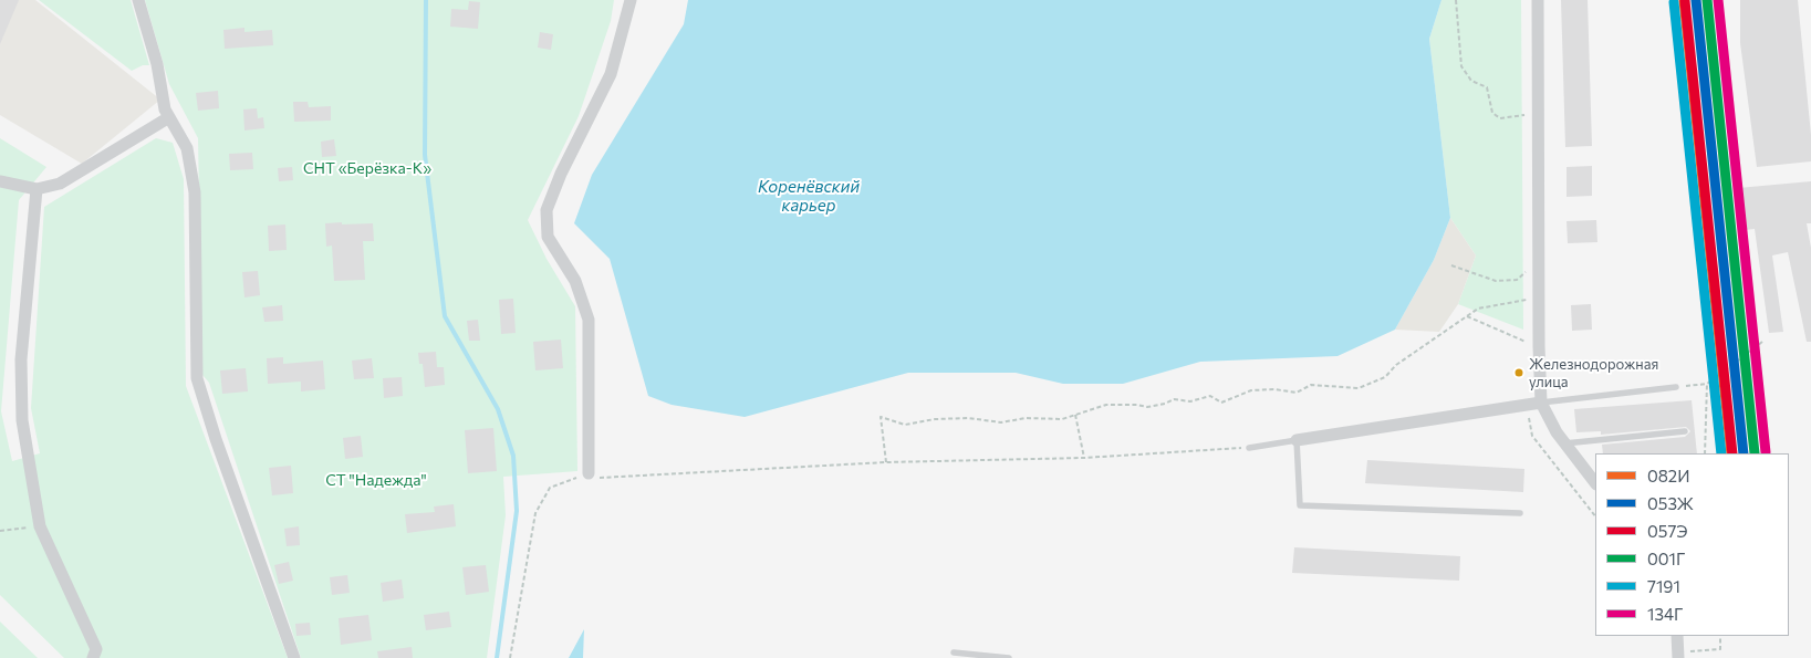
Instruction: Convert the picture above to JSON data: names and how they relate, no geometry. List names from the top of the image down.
{
  "water": ["Коренёвский карьер"],
  "parks": ["СНТ «Берёзка-К»", "СТ \"Надежда\""],
  "places": ["Железнодорожная улица"],
  "lines": [
    "transit line 082И",
    "transit line 053Ж",
    "transit line 001Г",
    "transit line 134Г",
    "transit line 057Э",
    "transit line 7191"
  ],
  "legend": [
    "082И",
    "053Ж",
    "057Э",
    "001Г",
    "7191",
    "134Г"
  ]
}
